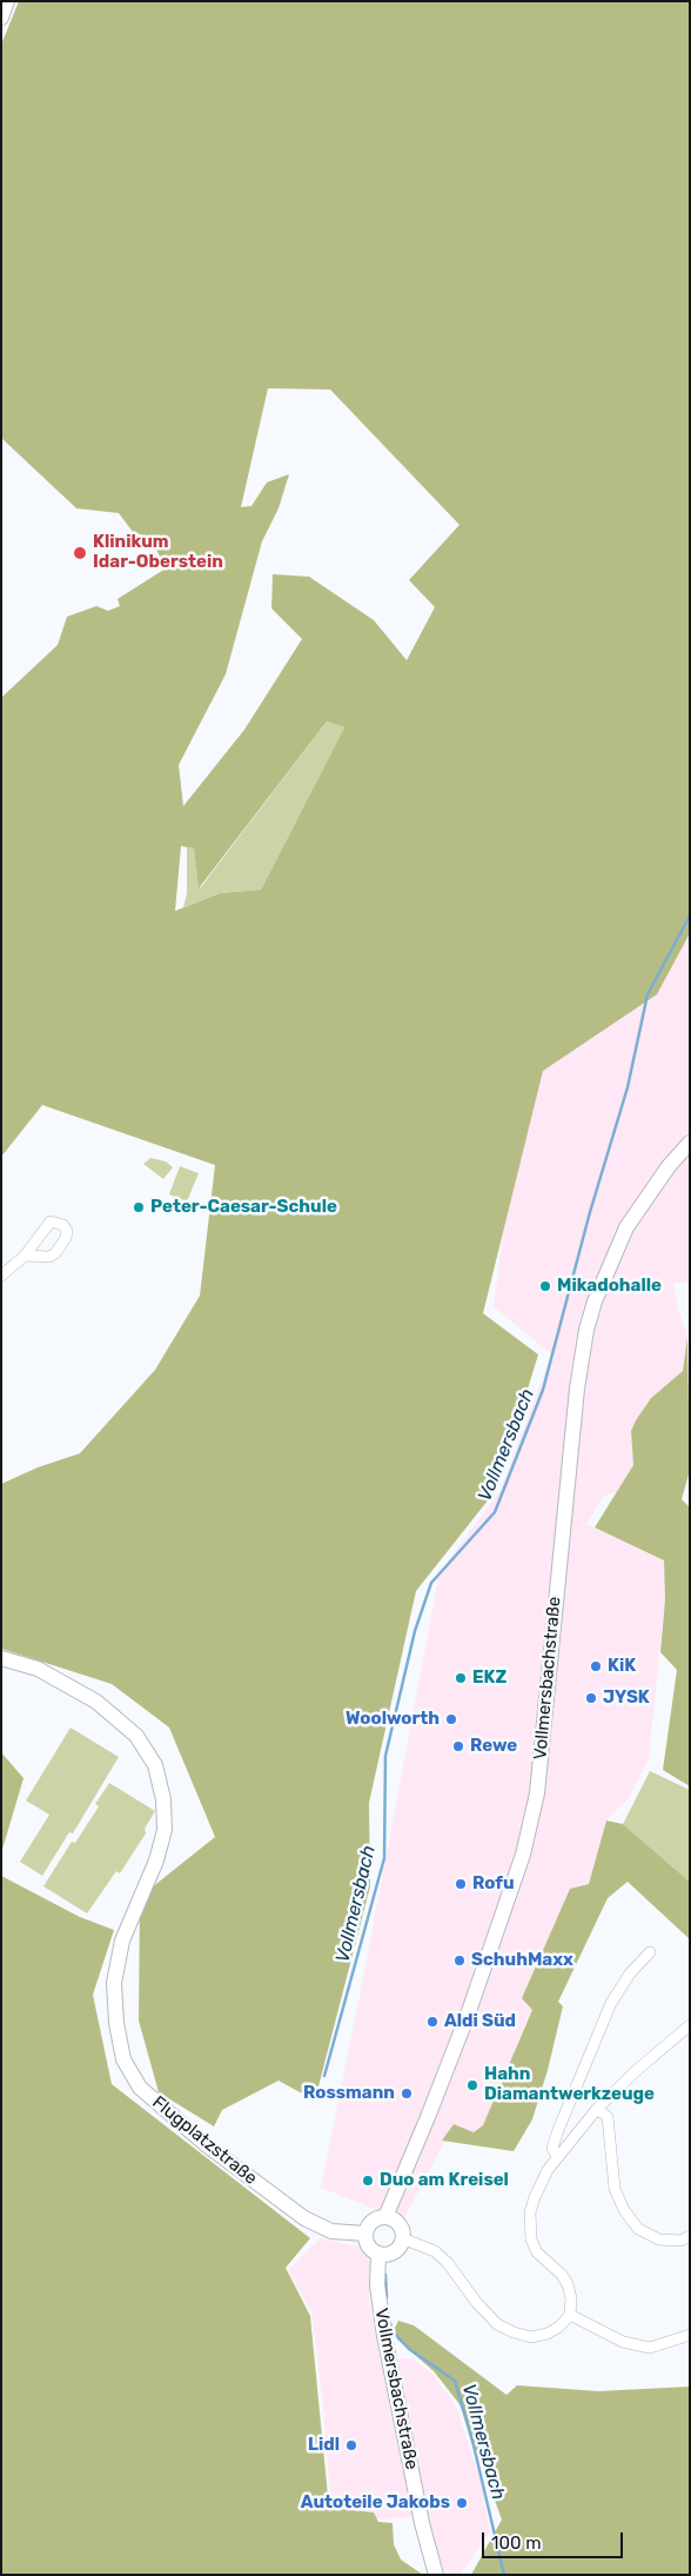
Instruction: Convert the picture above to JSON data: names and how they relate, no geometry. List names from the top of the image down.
{
  "streets": {
    "main road": ["Vollmersbachstraße", "Flugplatzstraße"]
  },
  "crossings": [
    ["Vollmersbachstraße", "Flugplatzstraße"]
  ],
  "water": ["Vollmersbach"],
  "places": [
    "Klinikum Idar-Oberstein",
    "Peter-Caesar-Schule",
    "Mikadohalle",
    "KiK",
    "EKZ",
    "JYSK",
    "Woolworth",
    "Rewe",
    "Rofu",
    "SchuhMaxx",
    "Aldi Süd",
    "Hahn Diamantwerkzeuge",
    "Rossmann",
    "Duo am Kreisel",
    "Lidl",
    "Autoteile Jakobs"
  ],
  "scale_bar": "100 m"
}
